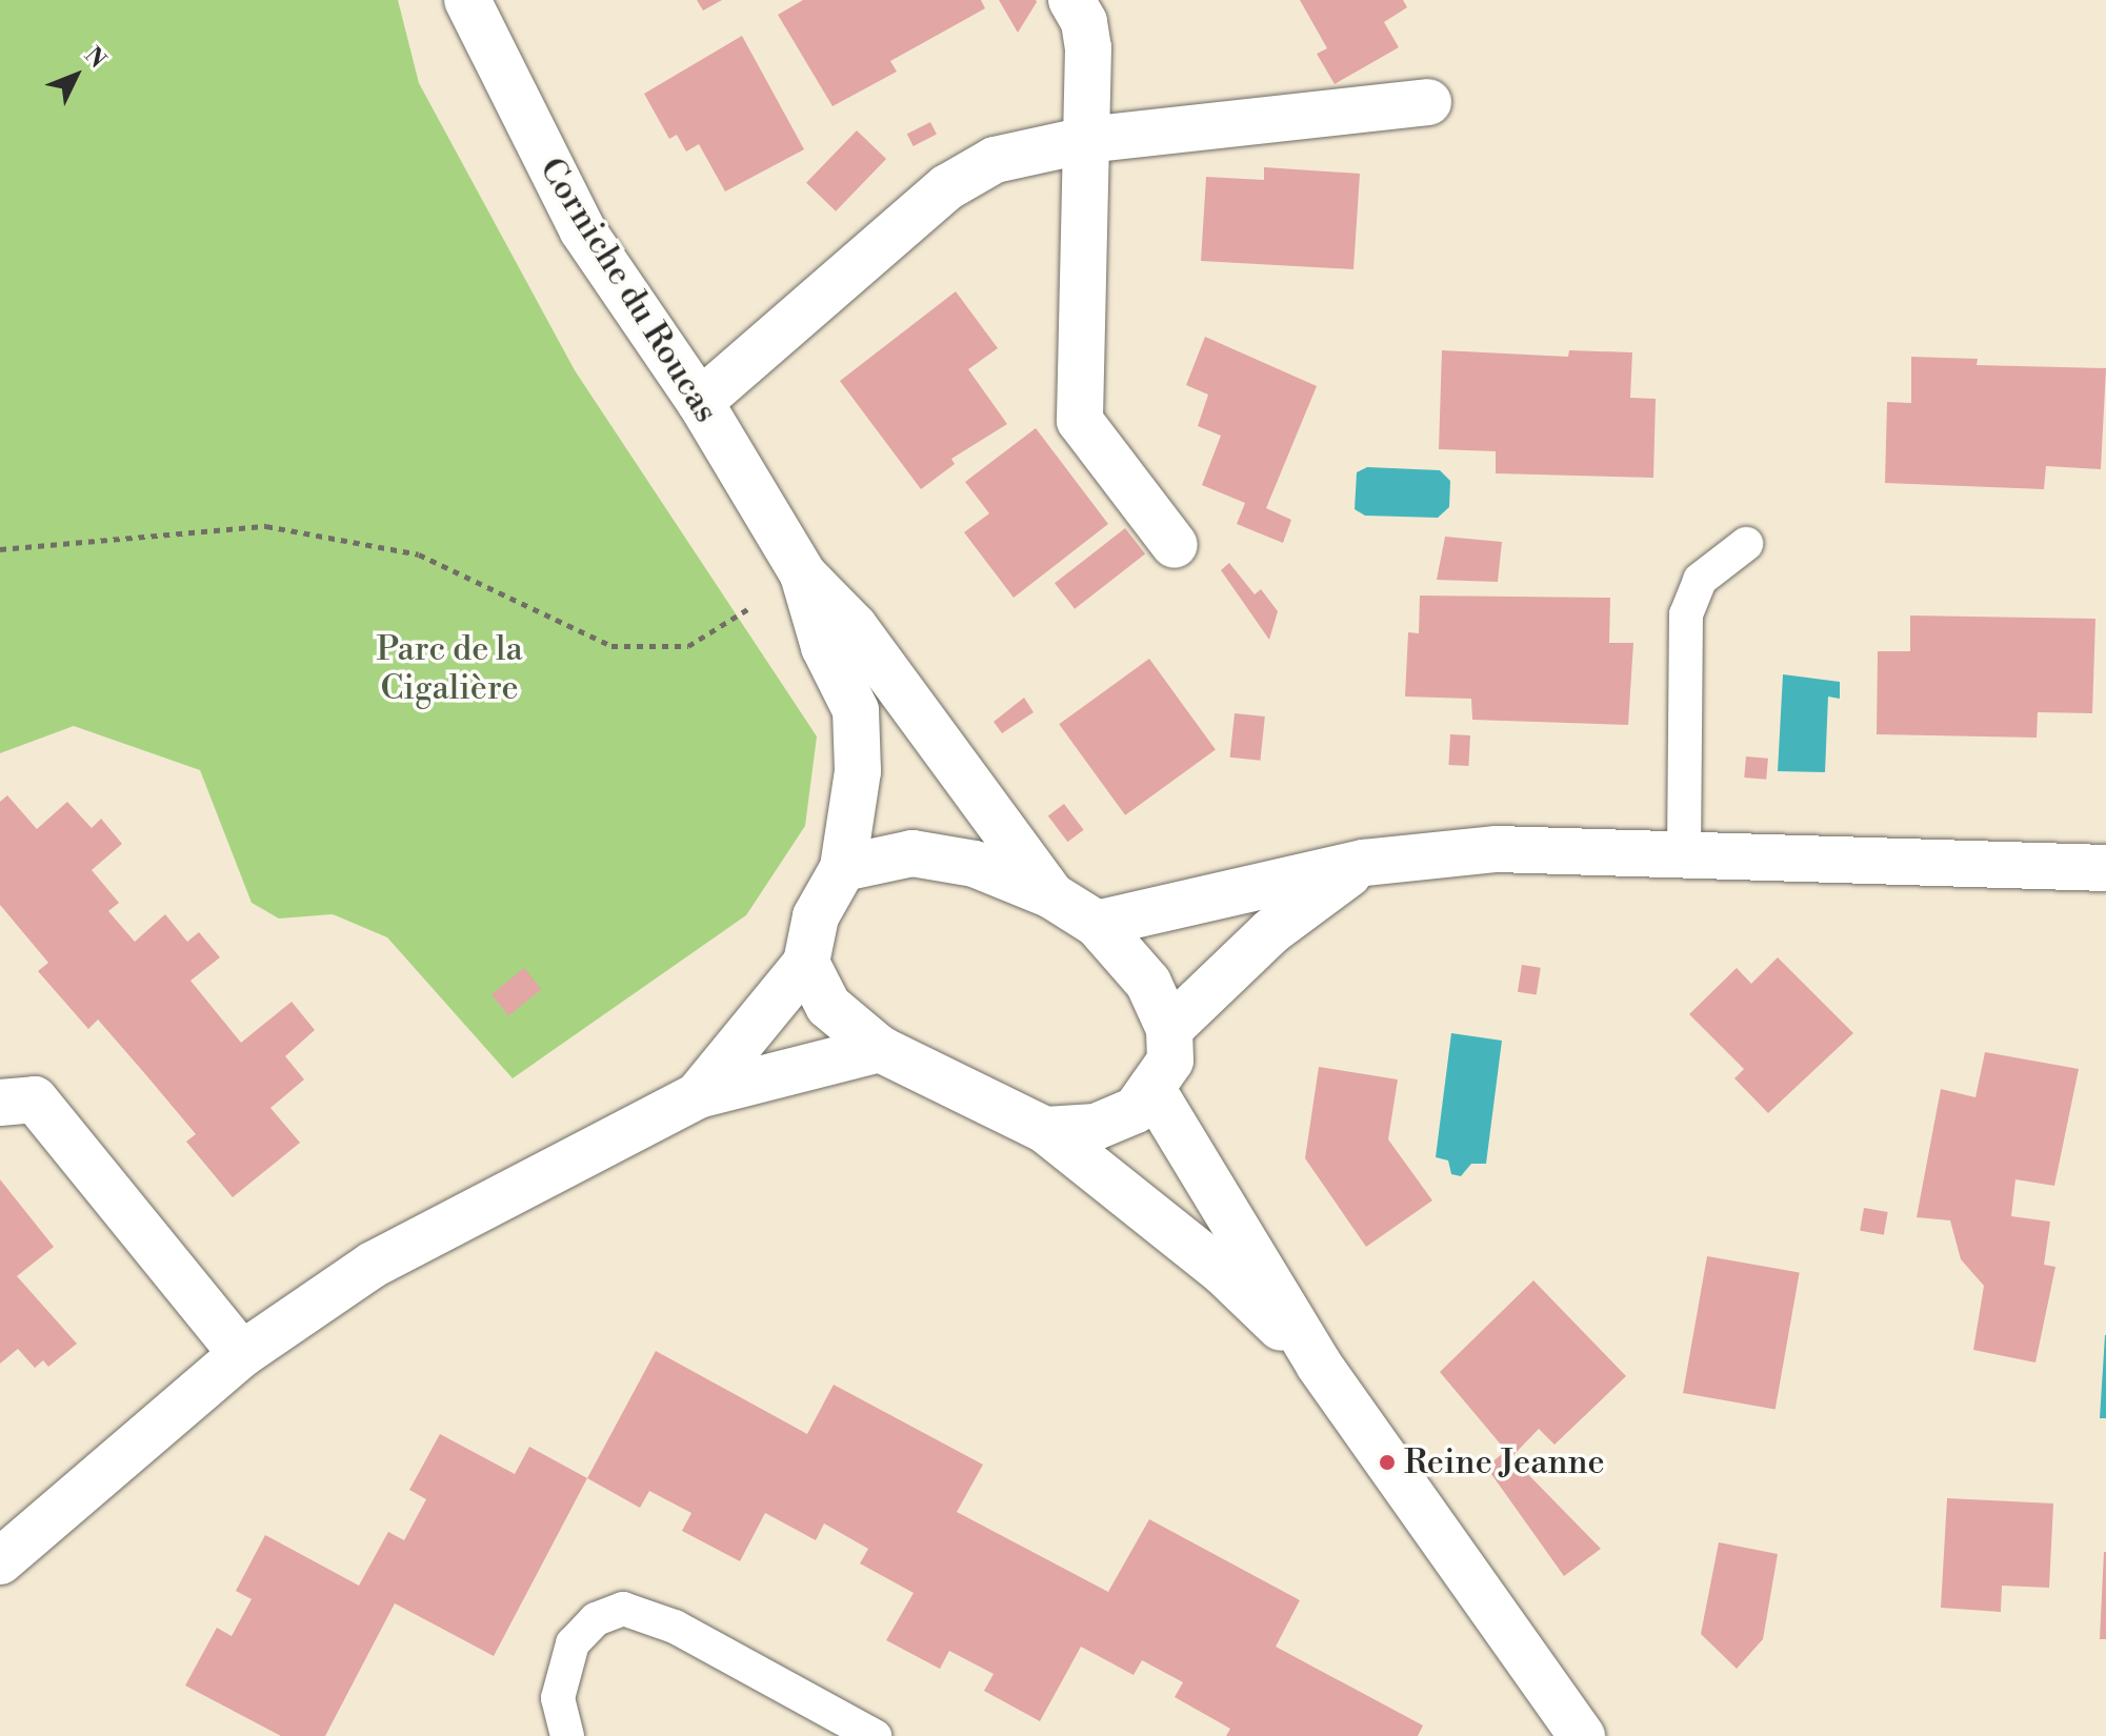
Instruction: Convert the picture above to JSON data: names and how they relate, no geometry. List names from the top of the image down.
{
  "streets": {
    "street": ["Corniche du Roucas"]
  },
  "parks": ["Parc de la Cigalière"],
  "places": ["Reine Jeanne"],
  "north": "top right"
}
